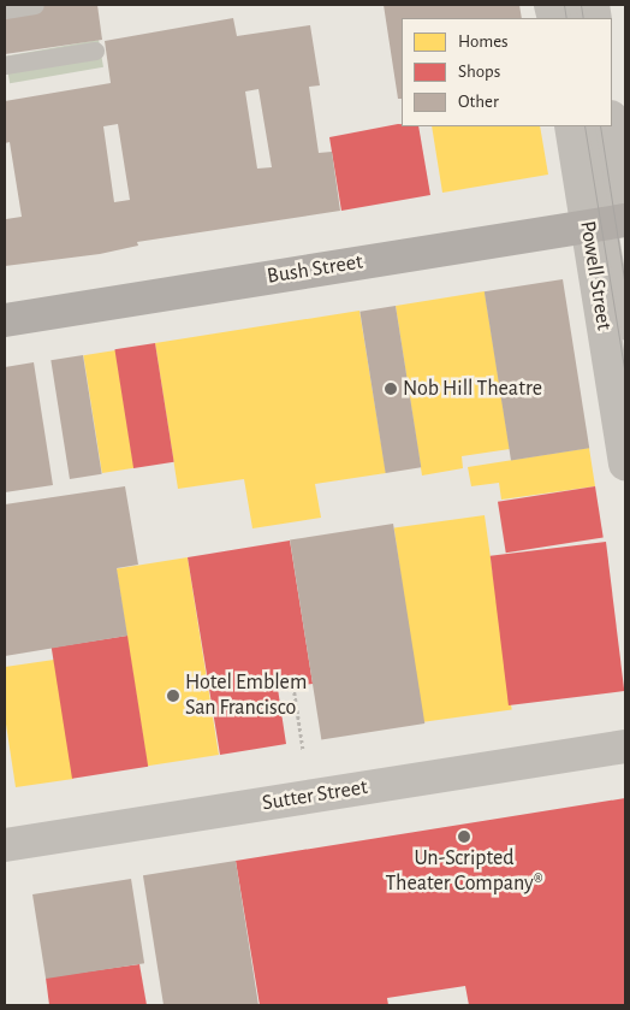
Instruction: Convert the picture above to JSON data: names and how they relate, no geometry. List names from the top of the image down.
{
  "streets": {
    "main road": ["Bush Street"],
    "street": ["Powell Street", "Sutter Street"]
  },
  "crossings": [
    ["Bush Street", "Powell Street"]
  ],
  "places": ["Nob Hill Theatre", "Hotel Emblem San Francisco", "Un-Scripted Theater Company®"],
  "legend": ["Homes", "Shops", "Other"]
}
